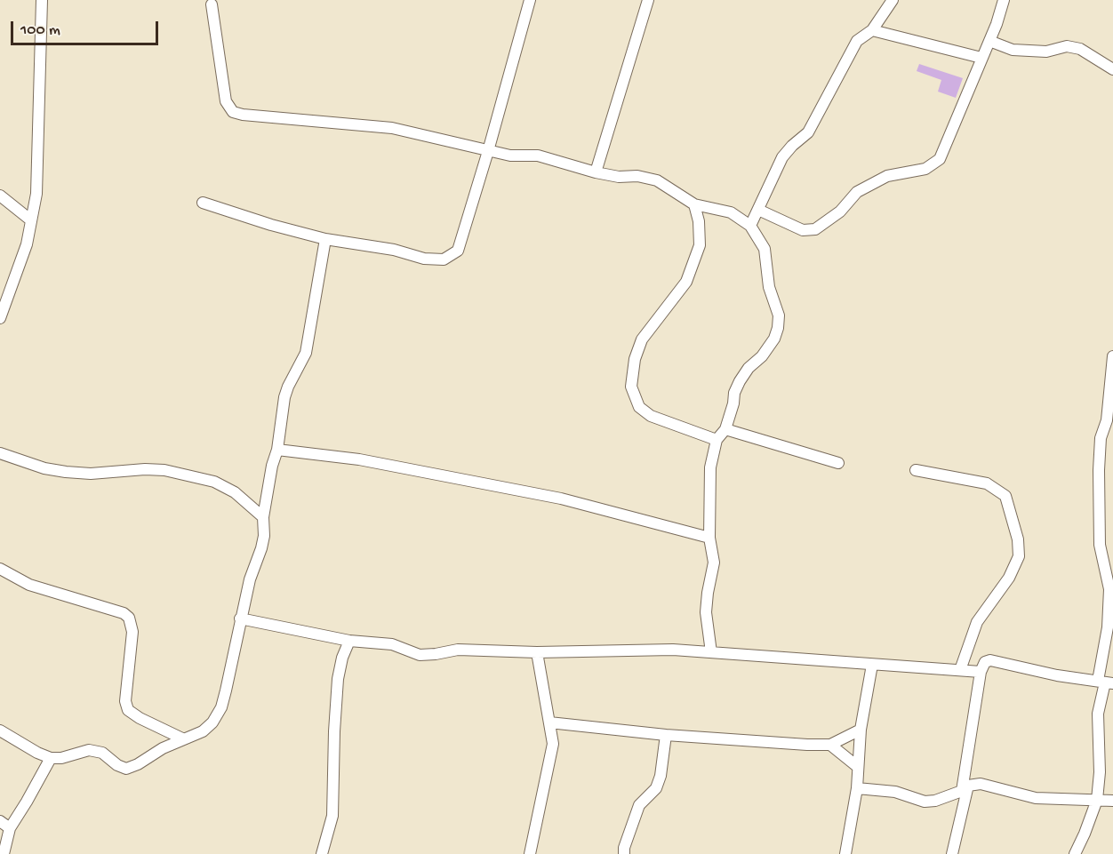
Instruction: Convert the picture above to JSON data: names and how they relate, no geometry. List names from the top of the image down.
{
  "scale_bar": "100 m"
}
